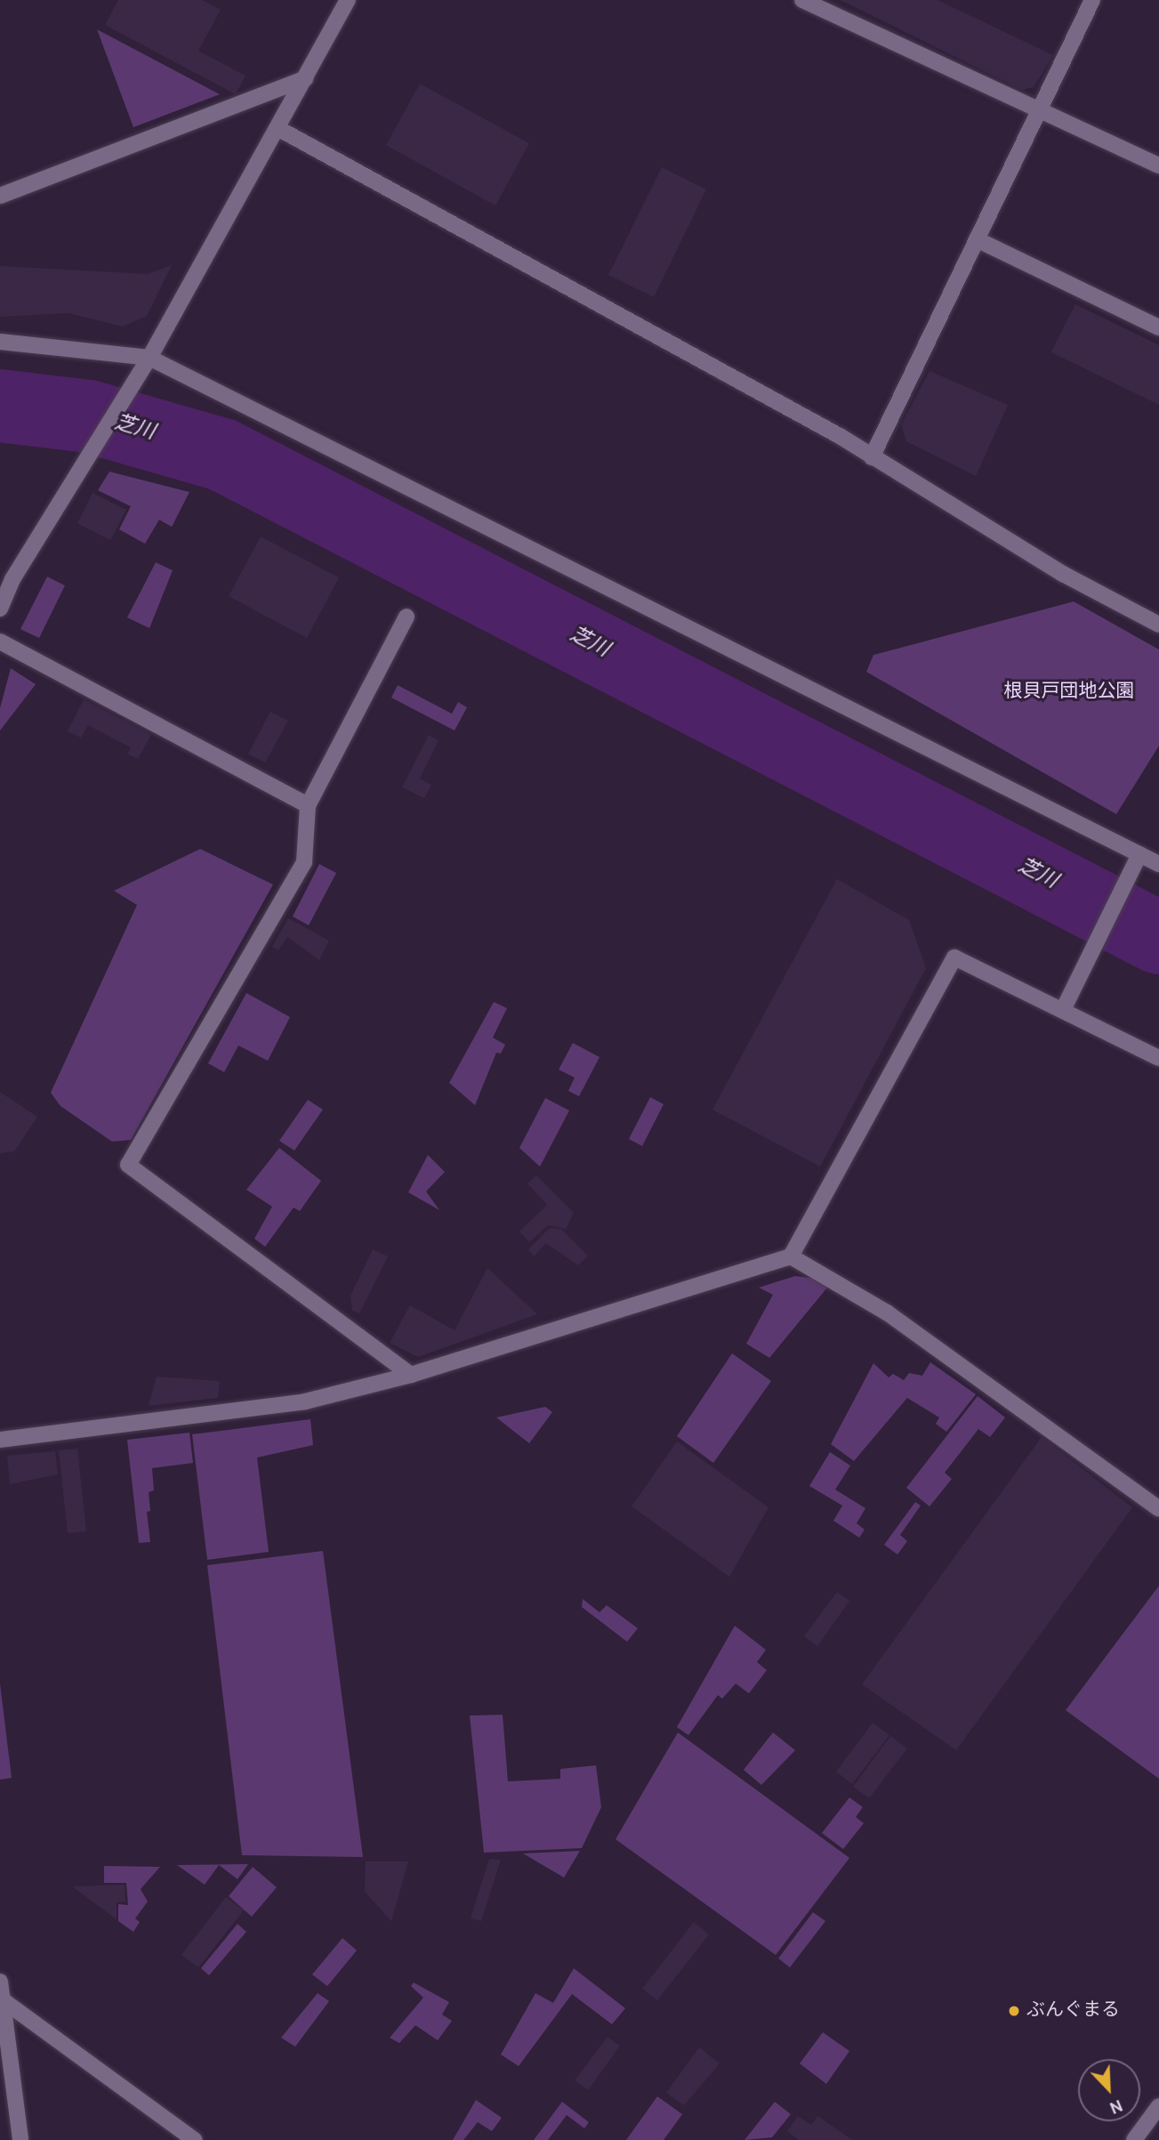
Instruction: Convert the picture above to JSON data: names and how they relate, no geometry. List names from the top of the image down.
{
  "water": ["芝川"],
  "parks": ["根貝戸団地公園"],
  "places": ["ぶんぐまる"],
  "north": "bottom right"
}
